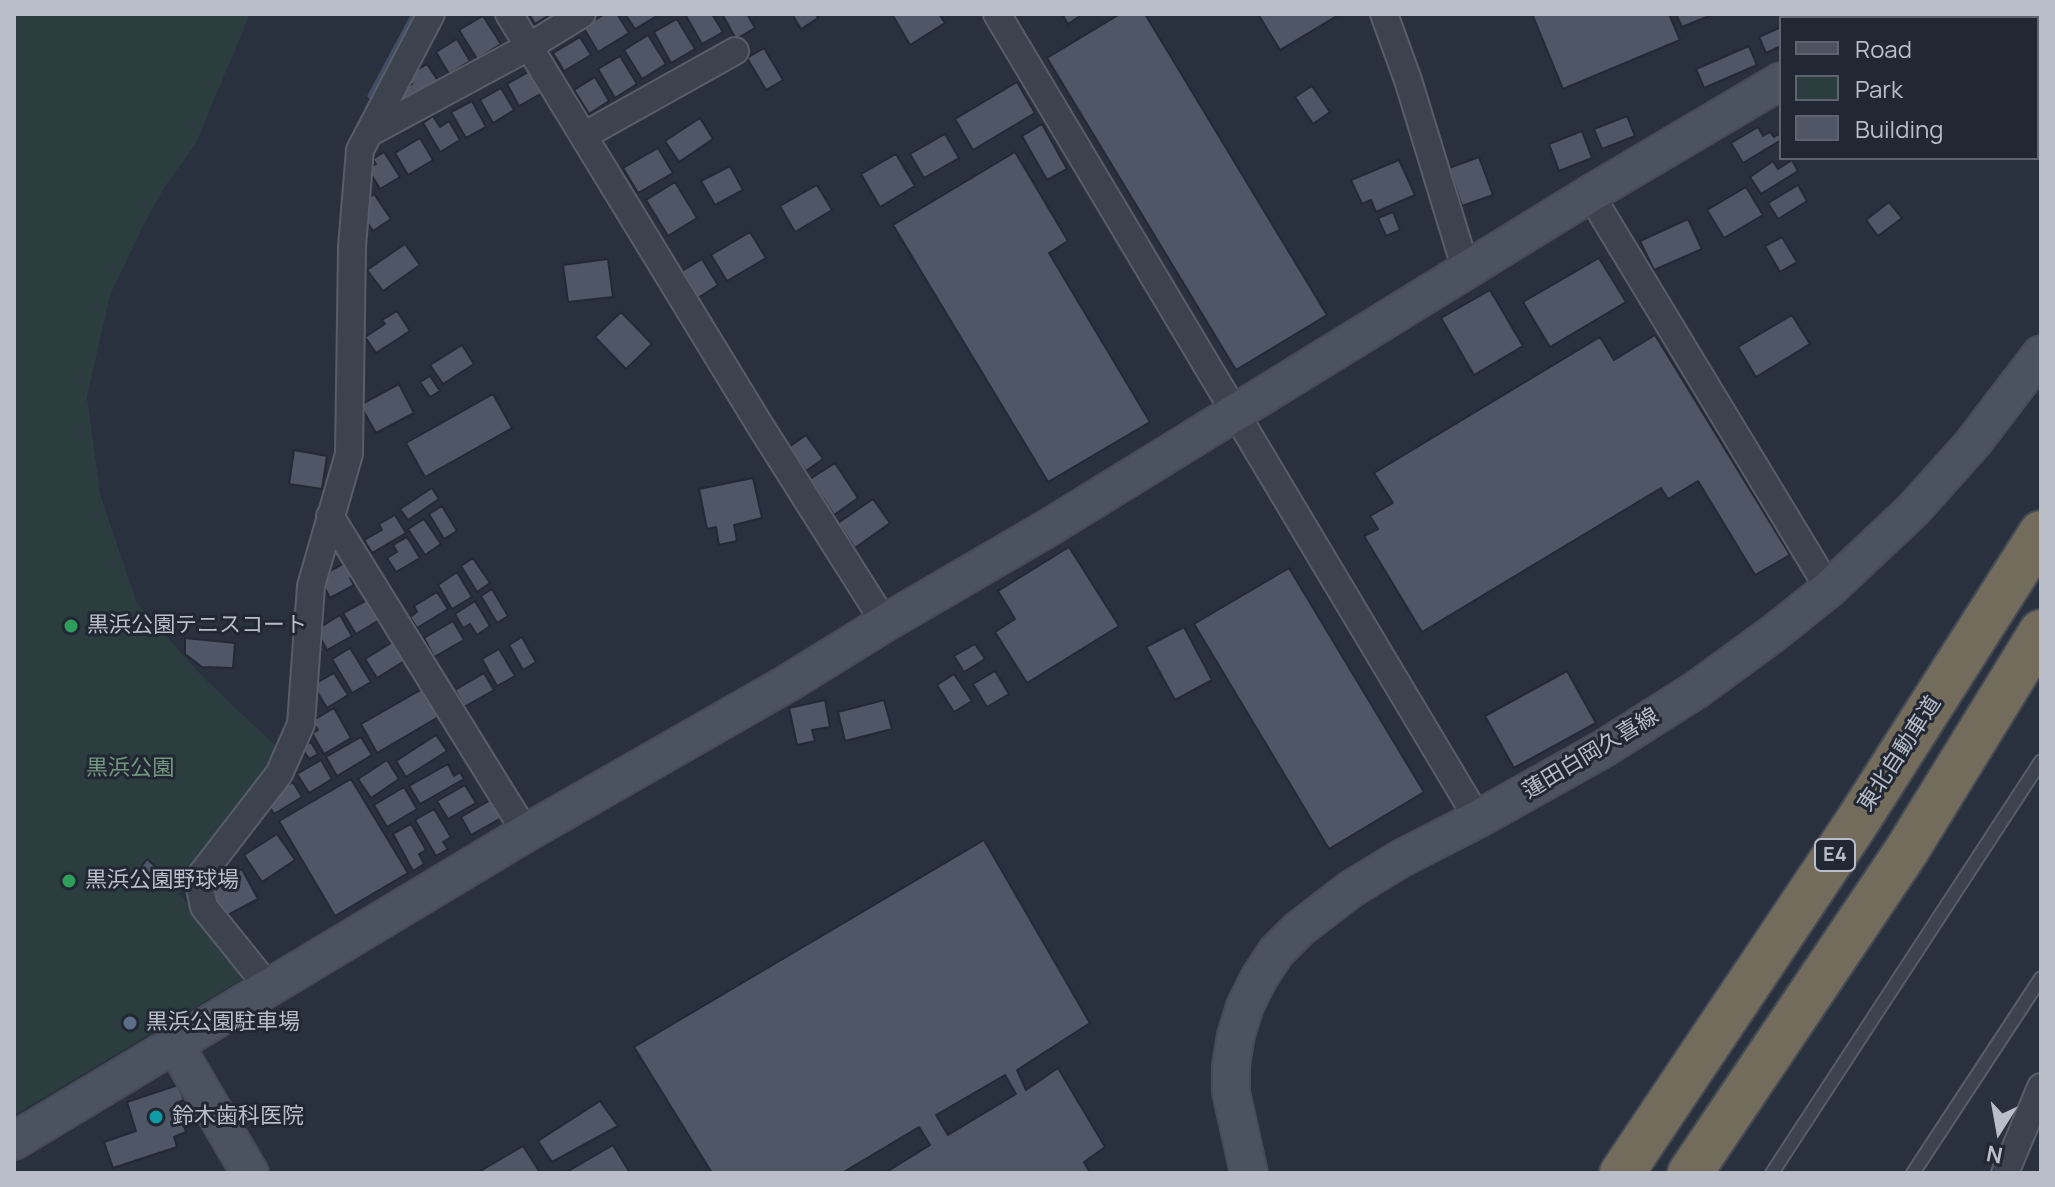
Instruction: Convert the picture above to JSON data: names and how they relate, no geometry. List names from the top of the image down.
{
  "streets": {
    "highway": ["東北自動車道", "E4"],
    "street": ["蓮田白岡久喜線"]
  },
  "parks": ["黒浜公園"],
  "places": [
    "黒浜公園テニスコート",
    "黒浜公園野球場",
    "黒浜公園駐車場",
    "鈴木歯科医院"
  ],
  "legend": ["Road", "Park", "Building"],
  "north": "bottom"
}
